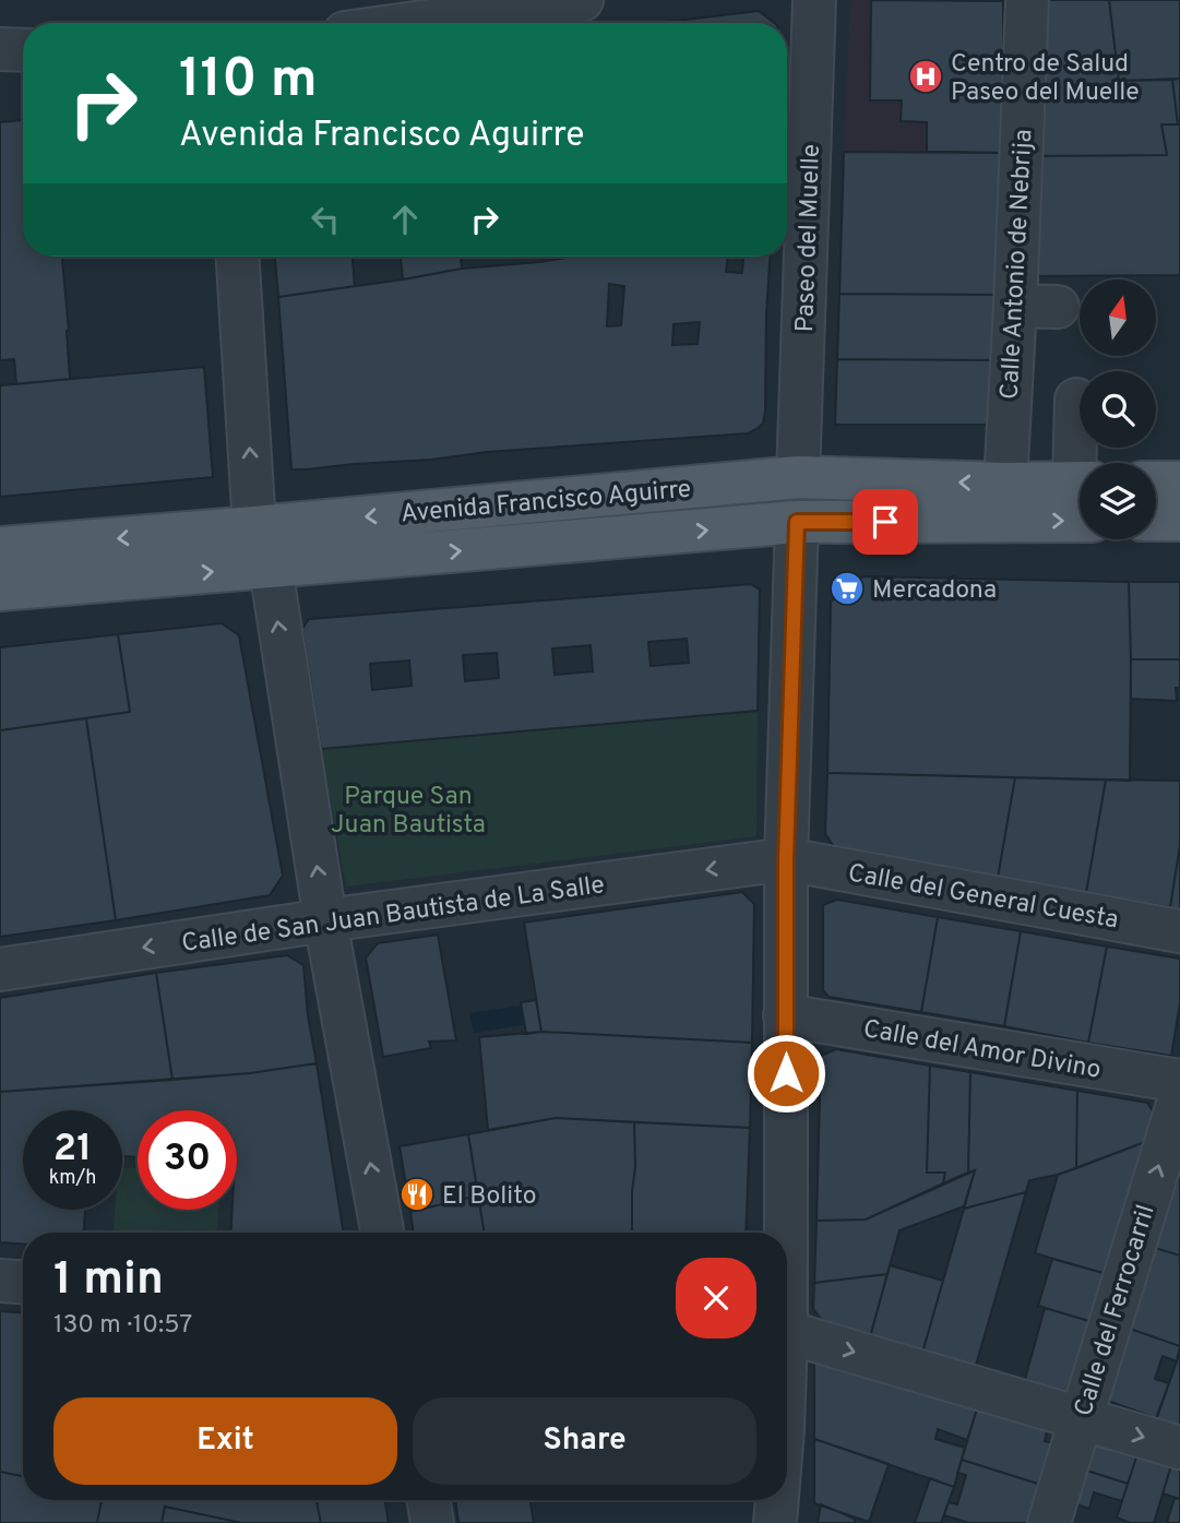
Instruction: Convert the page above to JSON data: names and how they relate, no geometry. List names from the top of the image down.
{
  "streets": {
    "main road": ["Avenida Francisco Aguirre"],
    "street": [
      "Paseo del Muelle",
      "Calle Antonio de Nebrija",
      "Calle del General Cuesta",
      "Calle de San Juan Bautista de La Salle",
      "Calle del Amor Divino",
      "Calle del Ferrocarril"
    ]
  },
  "crossings": [
    ["Paseo del Muelle", "Avenida Francisco Aguirre"],
    ["Calle Antonio de Nebrija", "Avenida Francisco Aguirre"],
    ["Calle del General Cuesta", "Calle de San Juan Bautista de La Salle"]
  ],
  "one_way": ["Calle de San Juan Bautista de La Salle"],
  "parks": ["Parque San Juan Bautista"],
  "places": {
    "hospital": ["Centro de Salud Paseo del Muelle"],
    "supermarket": ["Mercadona"],
    "restaurant": ["El Bolito"]
  },
  "north": "top",
  "page": {
    "turn": ["110 m", "Avenida Francisco Aguirre"],
    "speed": "21 km/h",
    "limit": "30",
    "heading": ["1 min", "130 m · 10:57"],
    "buttons": ["Exit", "Share"]
  }
}
